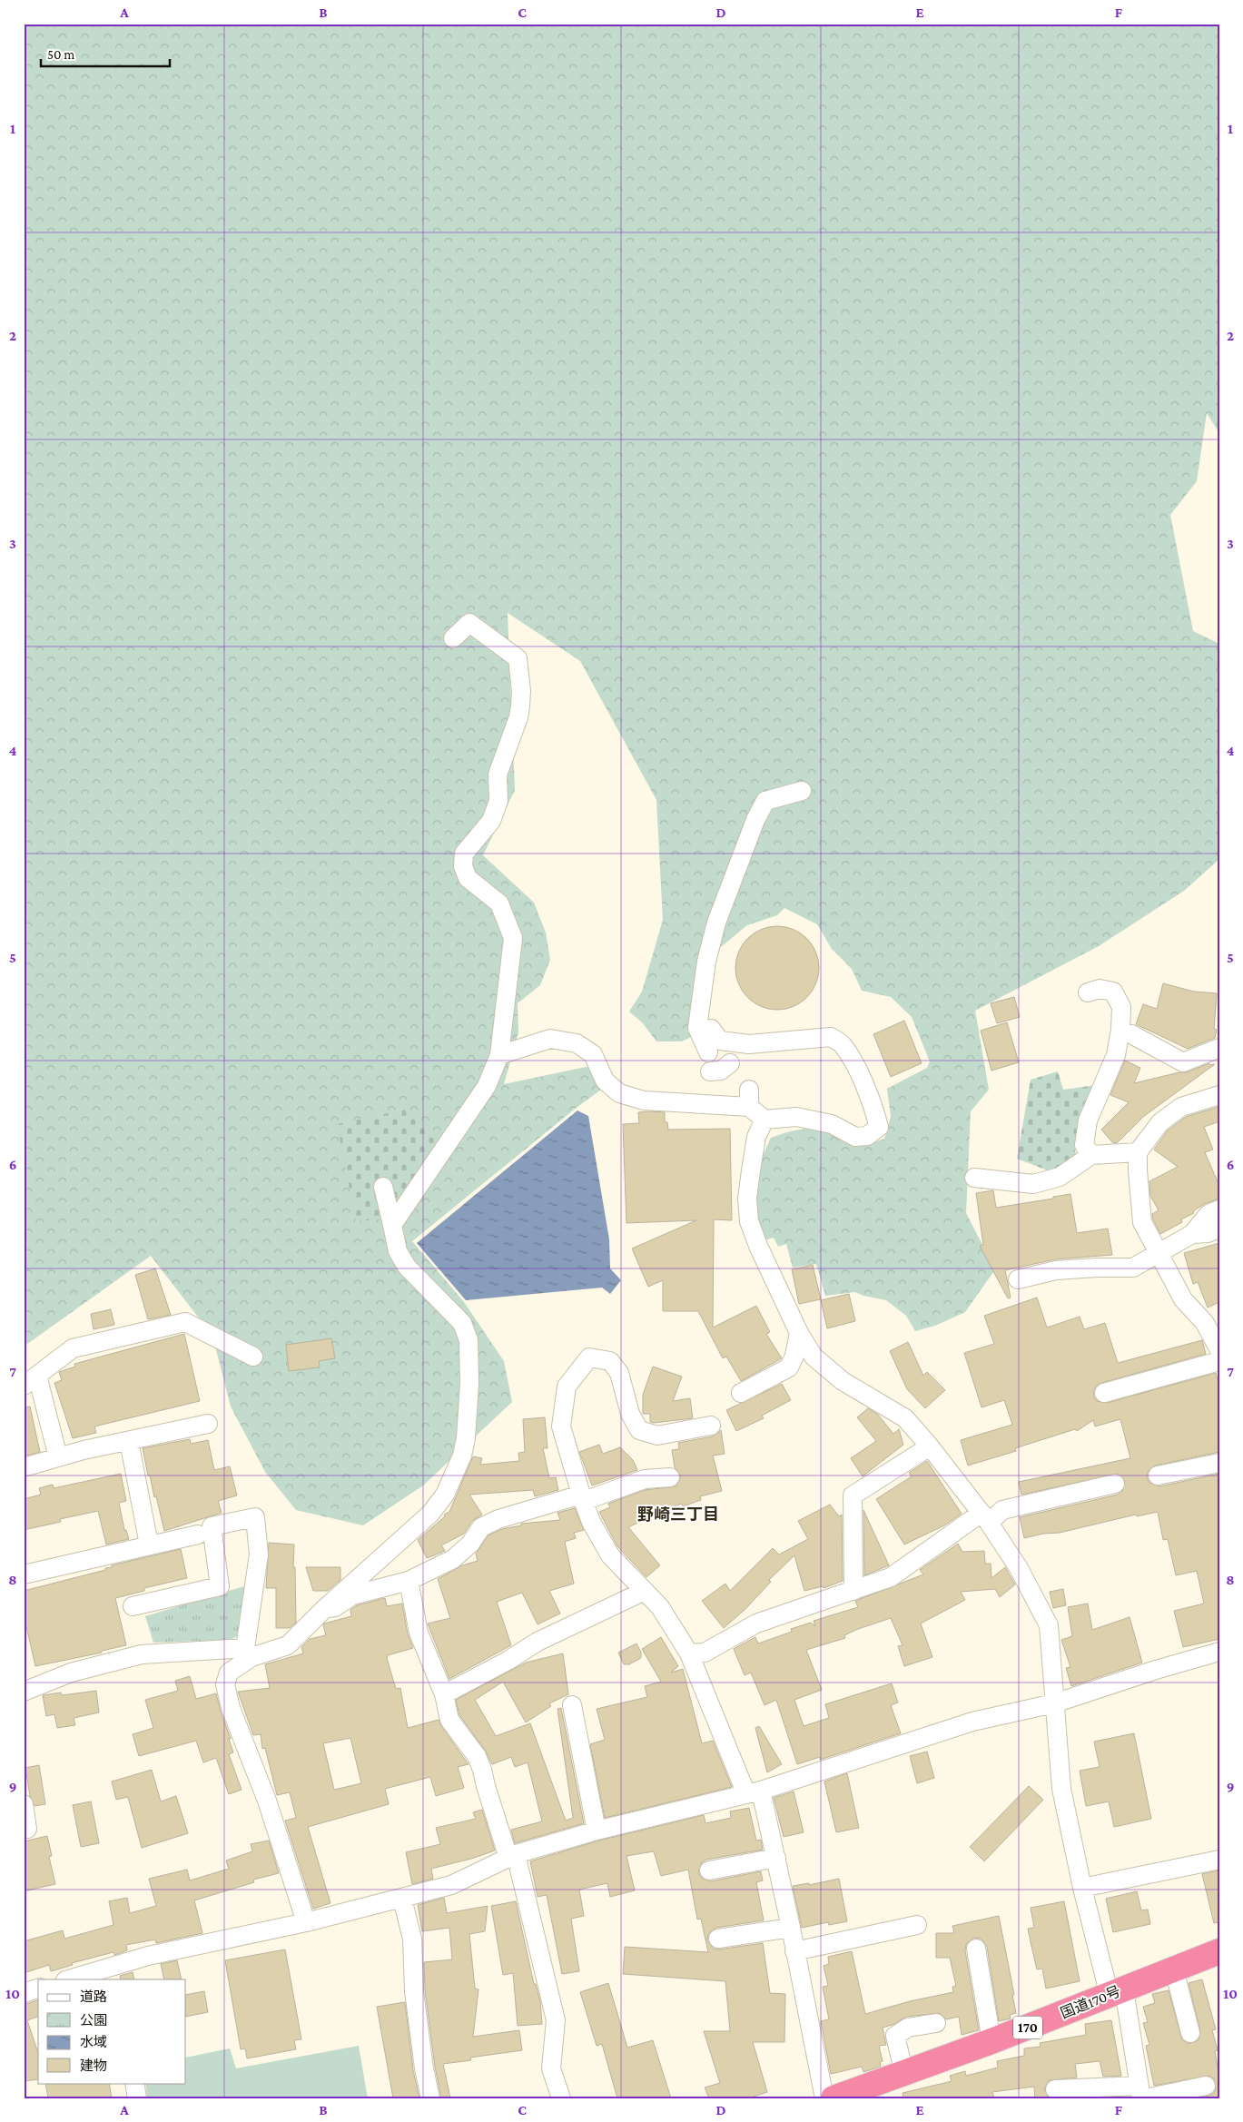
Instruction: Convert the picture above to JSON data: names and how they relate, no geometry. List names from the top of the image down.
{
  "streets": {
    "highway": ["国道170号", "170"]
  },
  "districts": ["野崎三丁目"],
  "legend": [
    "道路",
    "公園",
    "水域",
    "建物"
  ],
  "scale_bar": "50 m",
  "grid": {
    "columns": [
      "A",
      "B",
      "C",
      "D",
      "E",
      "F"
    ],
    "rows": [
      "1",
      "2",
      "3",
      "4",
      "5",
      "6",
      "7",
      "8",
      "9",
      "10"
    ]
  }
}
